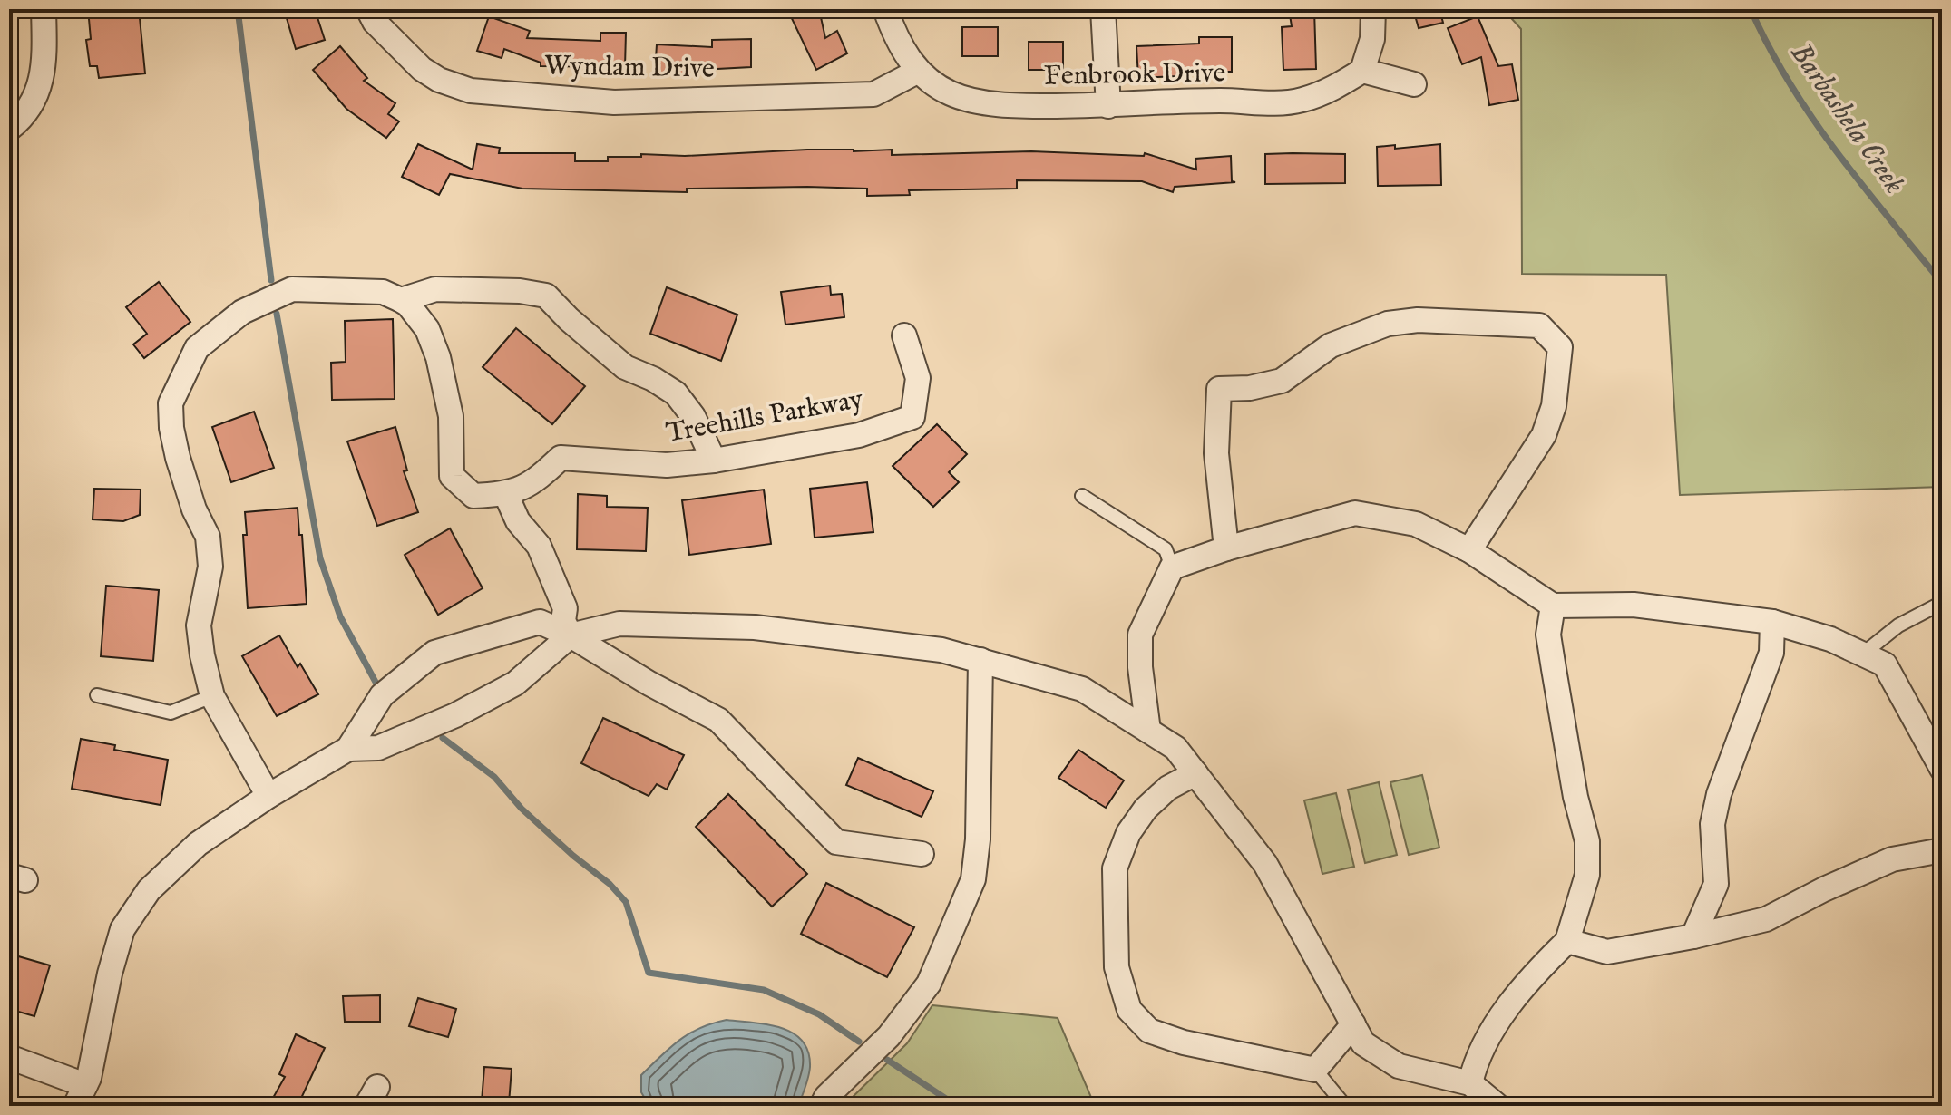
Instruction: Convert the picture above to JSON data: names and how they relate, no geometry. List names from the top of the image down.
{
  "streets": {
    "street": ["Wyndam Drive", "Fenbrook Drive", "Treehills Parkway"]
  },
  "crossings": [
    ["Wyndam Drive", "Fenbrook Drive"]
  ],
  "water": ["Barbashela Creek"]
}
